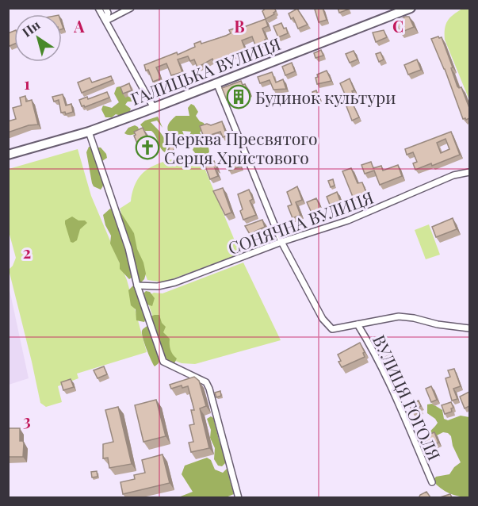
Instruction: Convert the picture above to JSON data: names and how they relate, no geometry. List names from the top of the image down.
{
  "streets": {
    "street": ["ГАЛИЦЬКА ВУЛИЦЯ", "СОНЯЧНА ВУЛИЦЯ", "ВУЛИЦЯ ГОГОЛЯ"]
  },
  "places": {
    "building": ["Будинок культури"],
    "church": ["Церква Пресвятого Серця Христового"]
  },
  "north": "top left",
  "grid": {
    "columns": ["A", "B", "C"],
    "rows": ["1", "2", "3"]
  }
}
